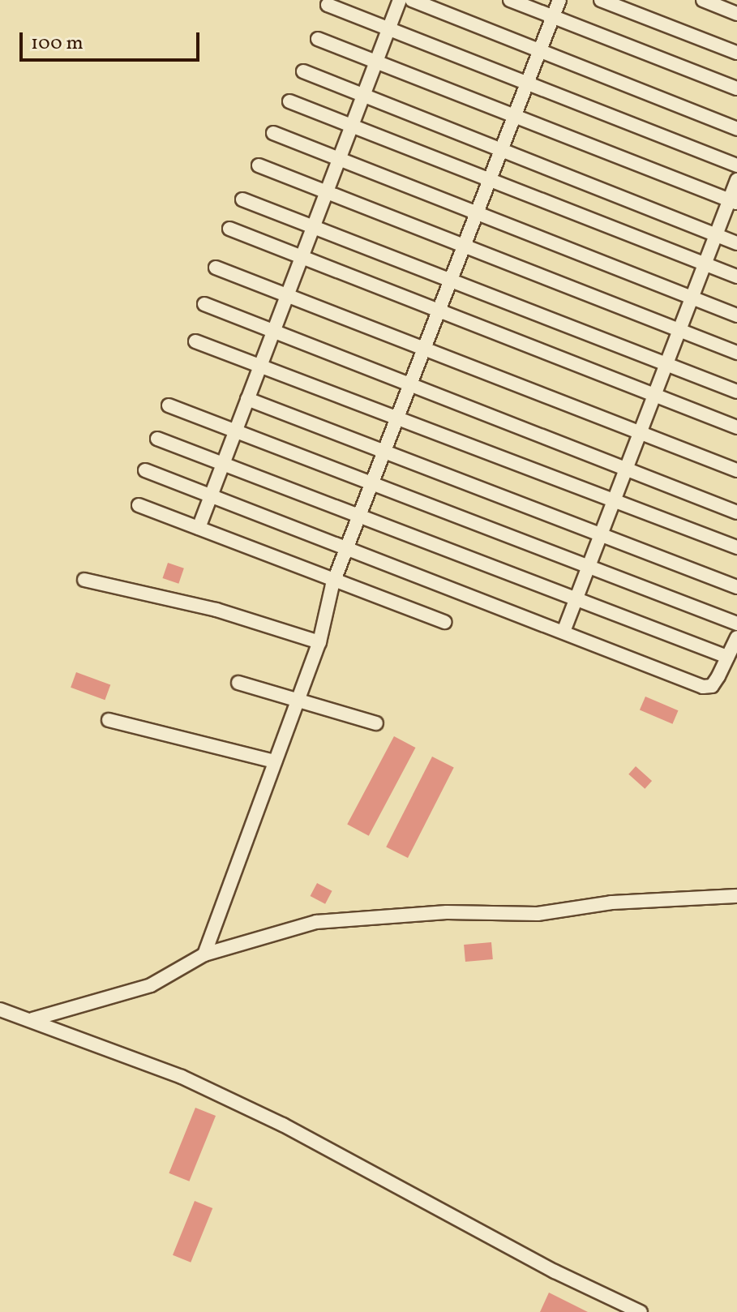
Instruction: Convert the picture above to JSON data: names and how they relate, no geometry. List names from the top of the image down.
{
  "scale_bar": "100 m"
}
